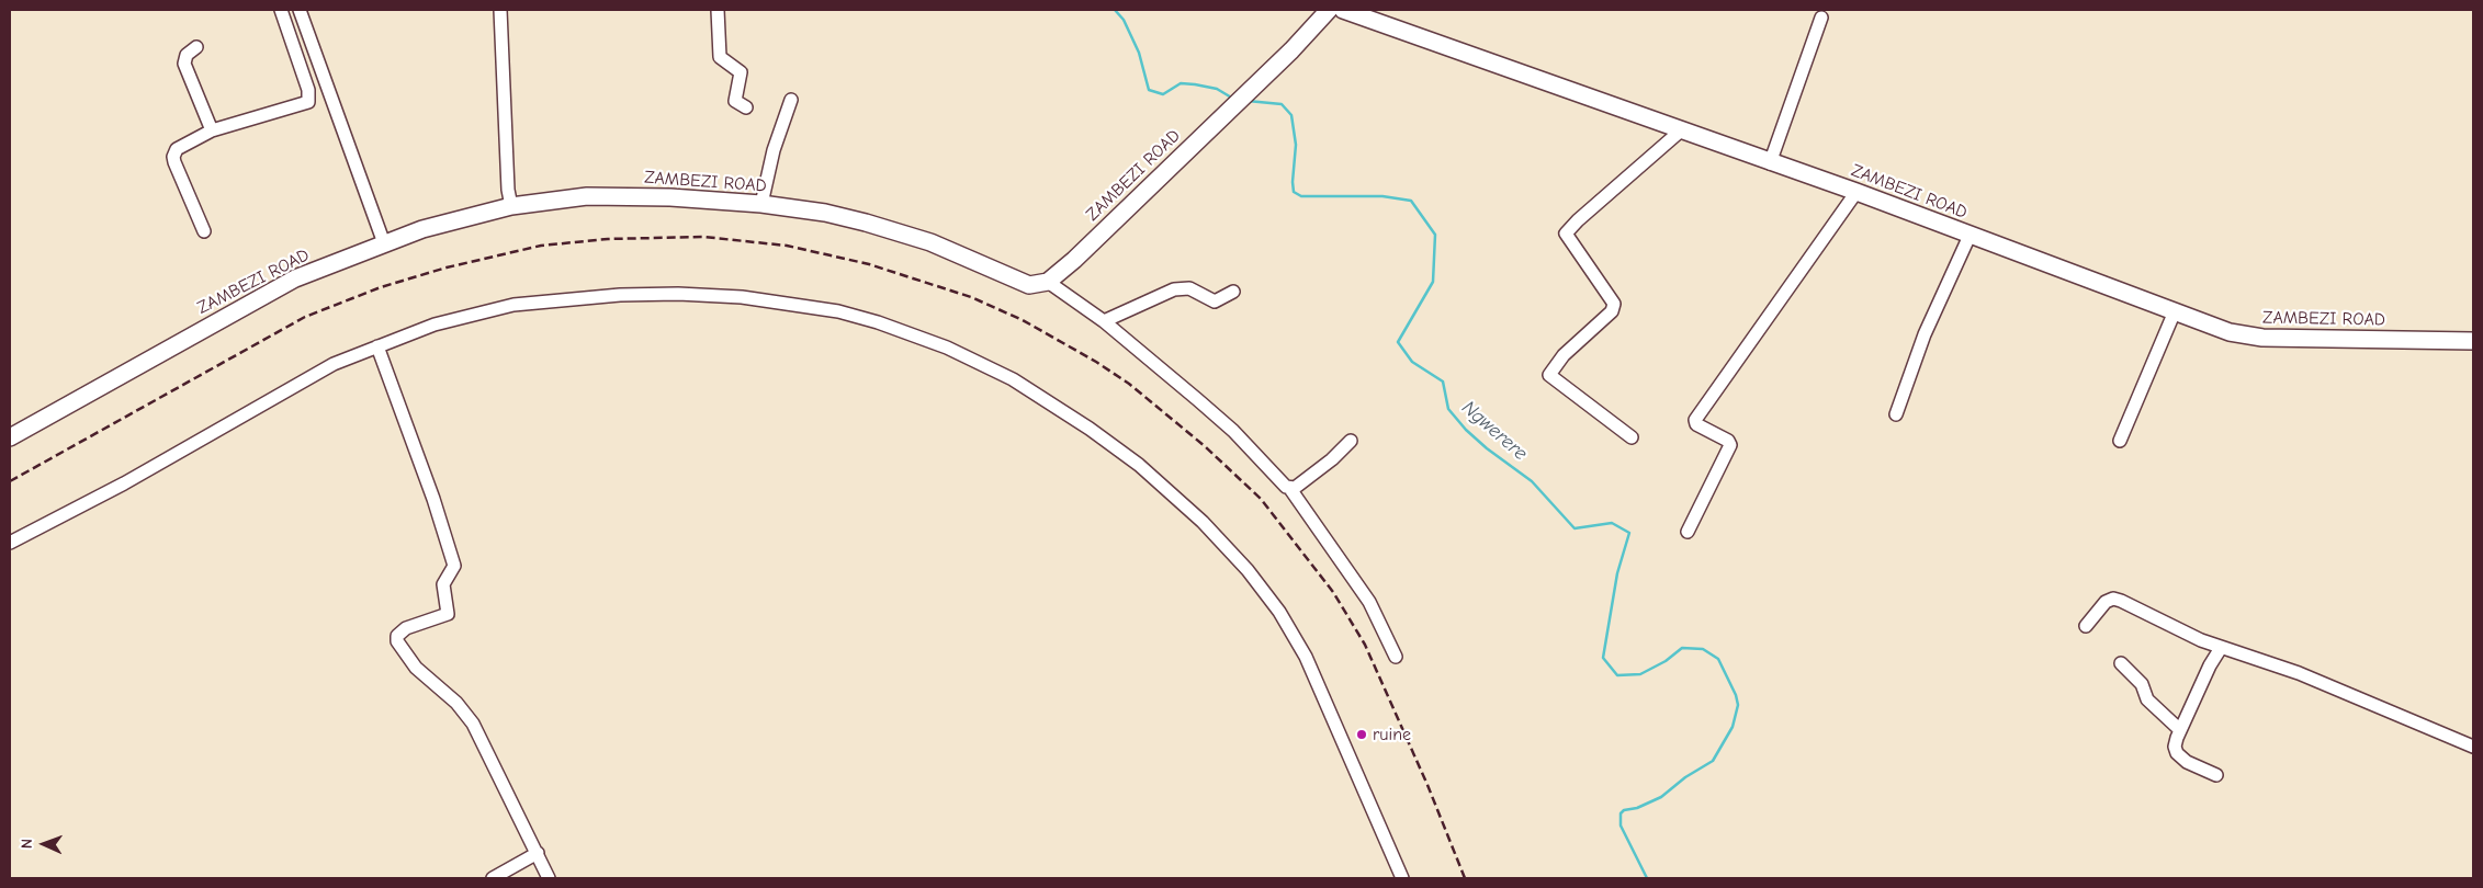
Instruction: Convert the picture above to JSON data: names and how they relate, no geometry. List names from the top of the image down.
{
  "streets": {
    "main road": ["ZAMBEZI ROAD"]
  },
  "water": ["Ngwerere"],
  "places": ["ruine"],
  "north": "left"
}
